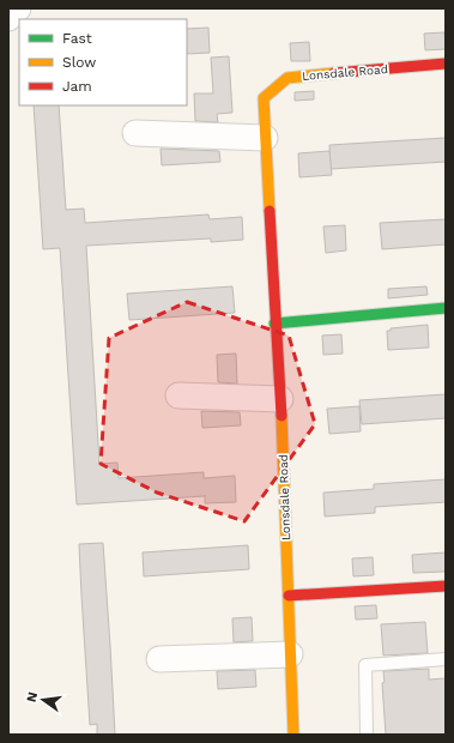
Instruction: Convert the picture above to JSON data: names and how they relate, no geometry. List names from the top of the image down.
{
  "streets": {
    "street": ["Lonsdale Road"]
  },
  "legend": ["Fast", "Slow", "Jam"],
  "north": "left"
}
